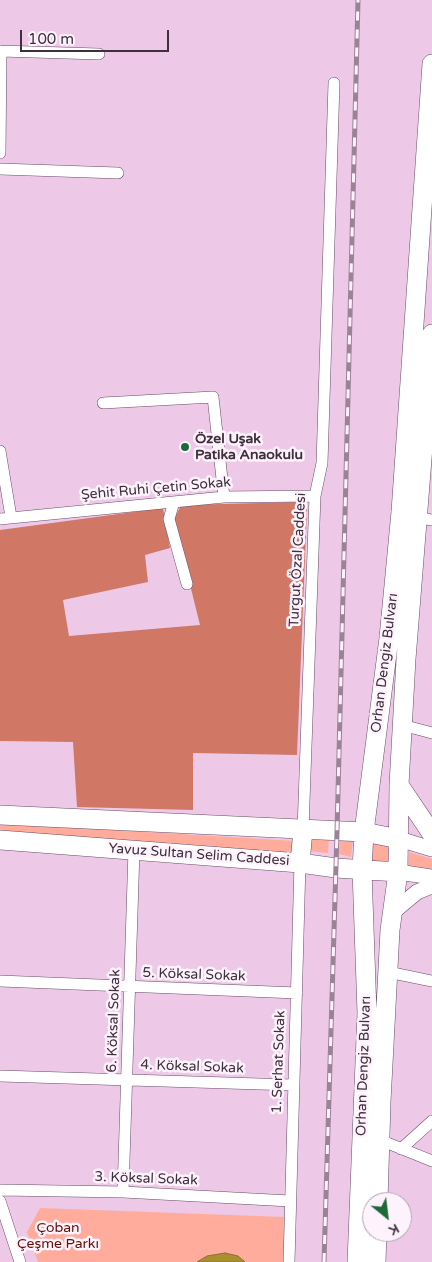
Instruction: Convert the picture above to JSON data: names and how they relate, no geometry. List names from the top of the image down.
{
  "streets": {
    "main road": ["Orhan Dengiz Bulvarı", "Yavuz Sultan Selim Caddesi"],
    "street": [
      "Şehit Ruhi Çetin Sokak",
      "Turgut Özal Caddesi",
      "5. Köksal Sokak",
      "6. Köksal Sokak",
      "1. Serhat Sokak",
      "4. Köksal Sokak",
      "3. Köksal Sokak"
    ]
  },
  "crossings": [
    ["Şehit Ruhi Çetin Sokak", "Turgut Özal Caddesi"],
    ["Turgut Özal Caddesi", "Yavuz Sultan Selim Caddesi"],
    ["Orhan Dengiz Bulvarı", "Yavuz Sultan Selim Caddesi"],
    ["Yavuz Sultan Selim Caddesi", "6. Köksal Sokak"],
    ["Yavuz Sultan Selim Caddesi", "1. Serhat Sokak"],
    ["5. Köksal Sokak", "6. Köksal Sokak"],
    ["5. Köksal Sokak", "1. Serhat Sokak"],
    ["6. Köksal Sokak", "4. Köksal Sokak"],
    ["6. Köksal Sokak", "3. Köksal Sokak"],
    ["1. Serhat Sokak", "4. Köksal Sokak"],
    ["1. Serhat Sokak", "3. Köksal Sokak"]
  ],
  "parks": ["Çoban Çeşme Parkı"],
  "places": ["Özel Uşak Patika Anaokulu"],
  "scale_bar": "100 m",
  "north": "bottom right"
}
